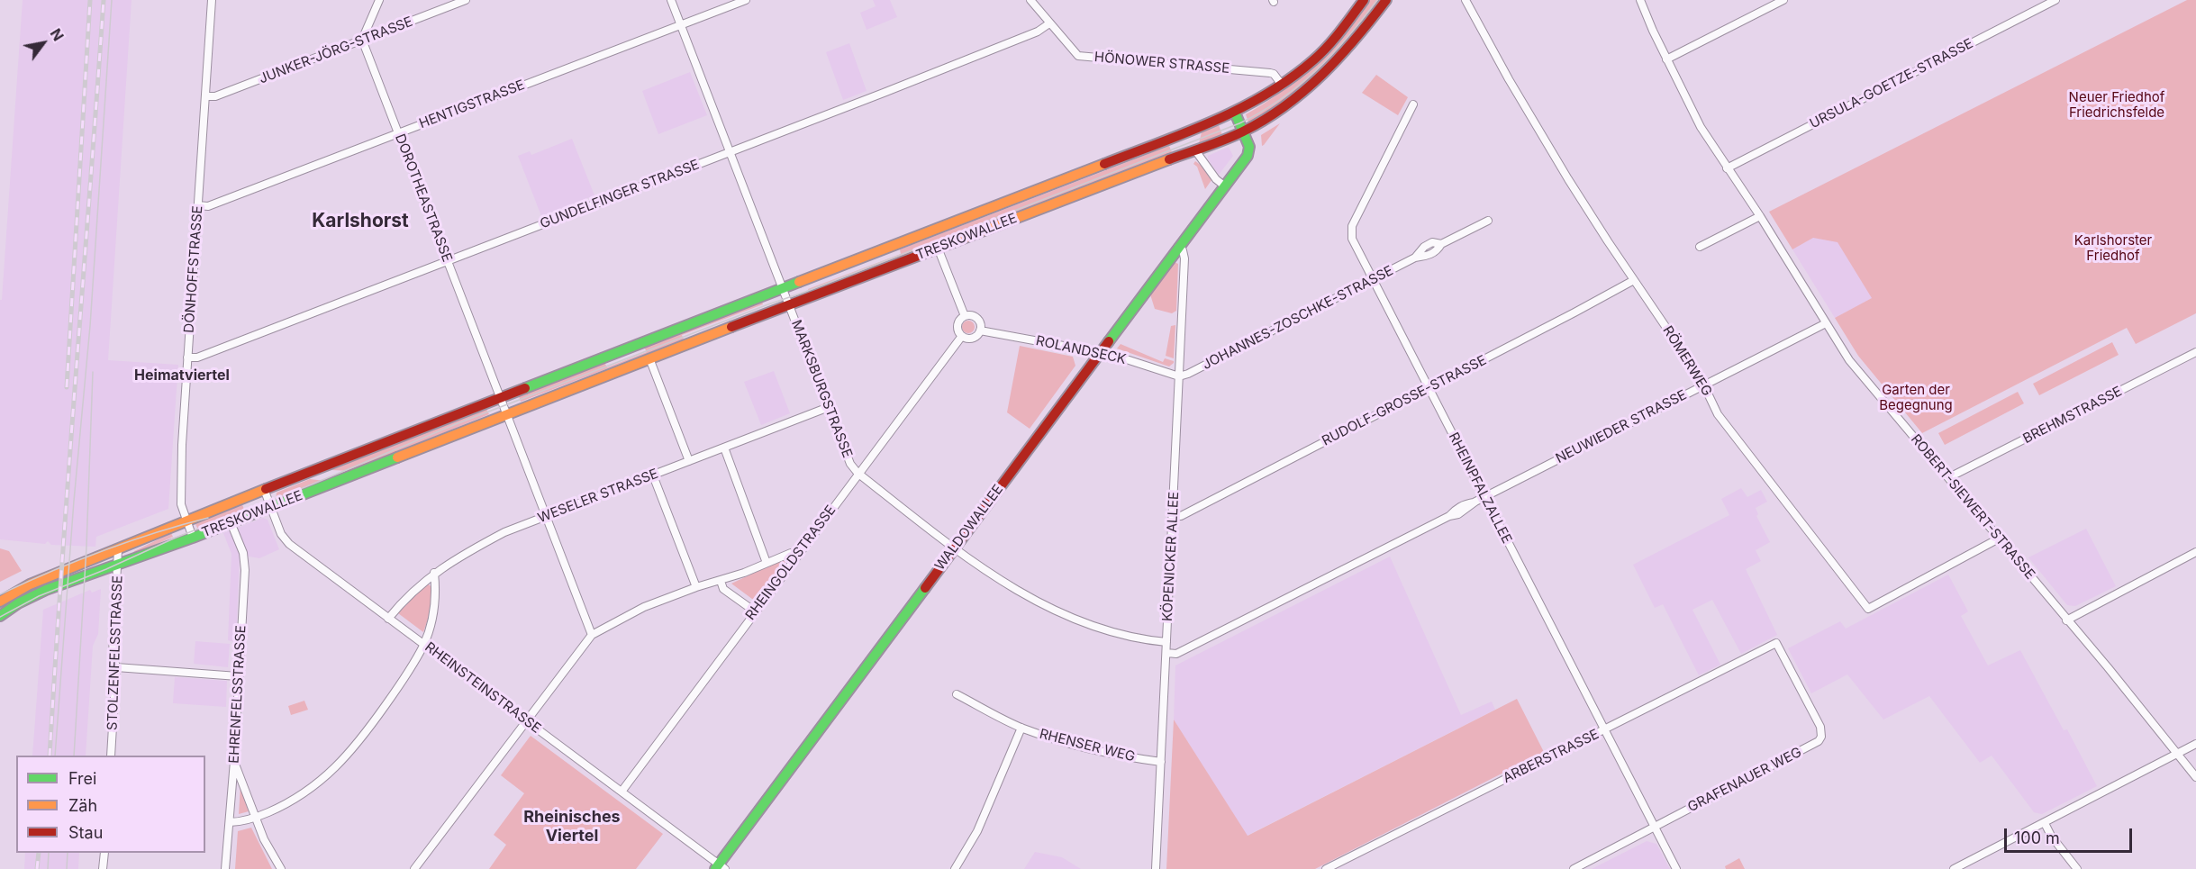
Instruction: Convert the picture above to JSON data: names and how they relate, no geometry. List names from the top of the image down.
{
  "streets": {
    "main road": ["TRESKOWALLEE", "WALDOWALLEE"],
    "street": [
      "JUNKER-JÖRG-STRASSE",
      "HÖNOWER STRASSE",
      "URSULA-GOETZE-STRASSE",
      "HENTIGSTRASSE",
      "GUNDELFINGER STRASSE",
      "DOROTHEASTRASSE",
      "DÖNHOFFSTRASSE",
      "JOHANNES-ZOSCHKE-STRASSE",
      "ROLANDSECK",
      "RÖMERWEG",
      "MARKSBURGSTRASSE",
      "RUDOLF-GROSSE-STRASSE",
      "BREHMSTRASSE",
      "NEUWIEDER STRASSE",
      "RHEINPFALZALLEE",
      "WESELER STRASSE",
      "ROBERT-SIEWERT-STRASSE",
      "KÖPENICKER ALLEE",
      "RHEINGOLDSTRASSE",
      "STOLZENFELSSTRASSE",
      "RHEINSTEINSTRASSE",
      "EHRENFELSSTRASSE",
      "RHENSER WEG",
      "ARBERSTRASSE",
      "GRAFENAUER WEG"
    ]
  },
  "crossings": [
    ["JUNKER-JÖRG-STRASSE", "DOROTHEASTRASSE"],
    ["JUNKER-JÖRG-STRASSE", "DÖNHOFFSTRASSE"],
    ["HÖNOWER STRASSE", "GUNDELFINGER STRASSE"],
    ["HÖNOWER STRASSE", "TRESKOWALLEE"],
    ["URSULA-GOETZE-STRASSE", "ROBERT-SIEWERT-STRASSE"],
    ["HENTIGSTRASSE", "DOROTHEASTRASSE"],
    ["HENTIGSTRASSE", "DÖNHOFFSTRASSE"],
    ["HENTIGSTRASSE", "MARKSBURGSTRASSE"],
    ["GUNDELFINGER STRASSE", "DOROTHEASTRASSE"],
    ["GUNDELFINGER STRASSE", "DÖNHOFFSTRASSE"],
    ["GUNDELFINGER STRASSE", "MARKSBURGSTRASSE"],
    ["DOROTHEASTRASSE", "TRESKOWALLEE"],
    ["TRESKOWALLEE", "DÖNHOFFSTRASSE"],
    ["TRESKOWALLEE", "MARKSBURGSTRASSE"],
    ["TRESKOWALLEE", "WALDOWALLEE"],
    ["TRESKOWALLEE", "STOLZENFELSSTRASSE"],
    ["TRESKOWALLEE", "RHEINSTEINSTRASSE"],
    ["TRESKOWALLEE", "EHRENFELSSTRASSE"],
    ["JOHANNES-ZOSCHKE-STRASSE", "ROLANDSECK"],
    ["JOHANNES-ZOSCHKE-STRASSE", "RHEINPFALZALLEE"],
    ["JOHANNES-ZOSCHKE-STRASSE", "KÖPENICKER ALLEE"],
    ["ROLANDSECK", "WALDOWALLEE"],
    ["ROLANDSECK", "KÖPENICKER ALLEE"],
    ["ROLANDSECK", "RHEINGOLDSTRASSE"],
    ["RÖMERWEG", "RUDOLF-GROSSE-STRASSE"],
    ["RÖMERWEG", "NEUWIEDER STRASSE"],
    ["RÖMERWEG", "ROBERT-SIEWERT-STRASSE"],
    ["MARKSBURGSTRASSE", "WESELER STRASSE"],
    ["MARKSBURGSTRASSE", "WALDOWALLEE"],
    ["MARKSBURGSTRASSE", "KÖPENICKER ALLEE"],
    ["MARKSBURGSTRASSE", "RHEINGOLDSTRASSE"],
    ["RUDOLF-GROSSE-STRASSE", "RHEINPFALZALLEE"],
    ["RUDOLF-GROSSE-STRASSE", "KÖPENICKER ALLEE"],
    ["BREHMSTRASSE", "ROBERT-SIEWERT-STRASSE"],
    ["NEUWIEDER STRASSE", "RHEINPFALZALLEE"],
    ["NEUWIEDER STRASSE", "ROBERT-SIEWERT-STRASSE"],
    ["NEUWIEDER STRASSE", "KÖPENICKER ALLEE"],
    ["RHEINPFALZALLEE", "ARBERSTRASSE"],
    ["RHEINPFALZALLEE", "GRAFENAUER WEG"],
    ["WESELER STRASSE", "RHEINSTEINSTRASSE"],
    ["WALDOWALLEE", "KÖPENICKER ALLEE"],
    ["WALDOWALLEE", "RHEINSTEINSTRASSE"],
    ["KÖPENICKER ALLEE", "RHENSER WEG"],
    ["RHEINGOLDSTRASSE", "RHEINSTEINSTRASSE"],
    ["ARBERSTRASSE", "GRAFENAUER WEG"]
  ],
  "districts": ["Karlshorst", "Heimatviertel", "Rheinisches Viertel"],
  "parks": ["Neuer Friedhof Friedrichsfelde", "Karlshorster Friedhof", "Garten der Begegnung"],
  "legend": ["Frei", "Zäh", "Stau"],
  "scale_bar": "100 m",
  "north": "top right"
}
